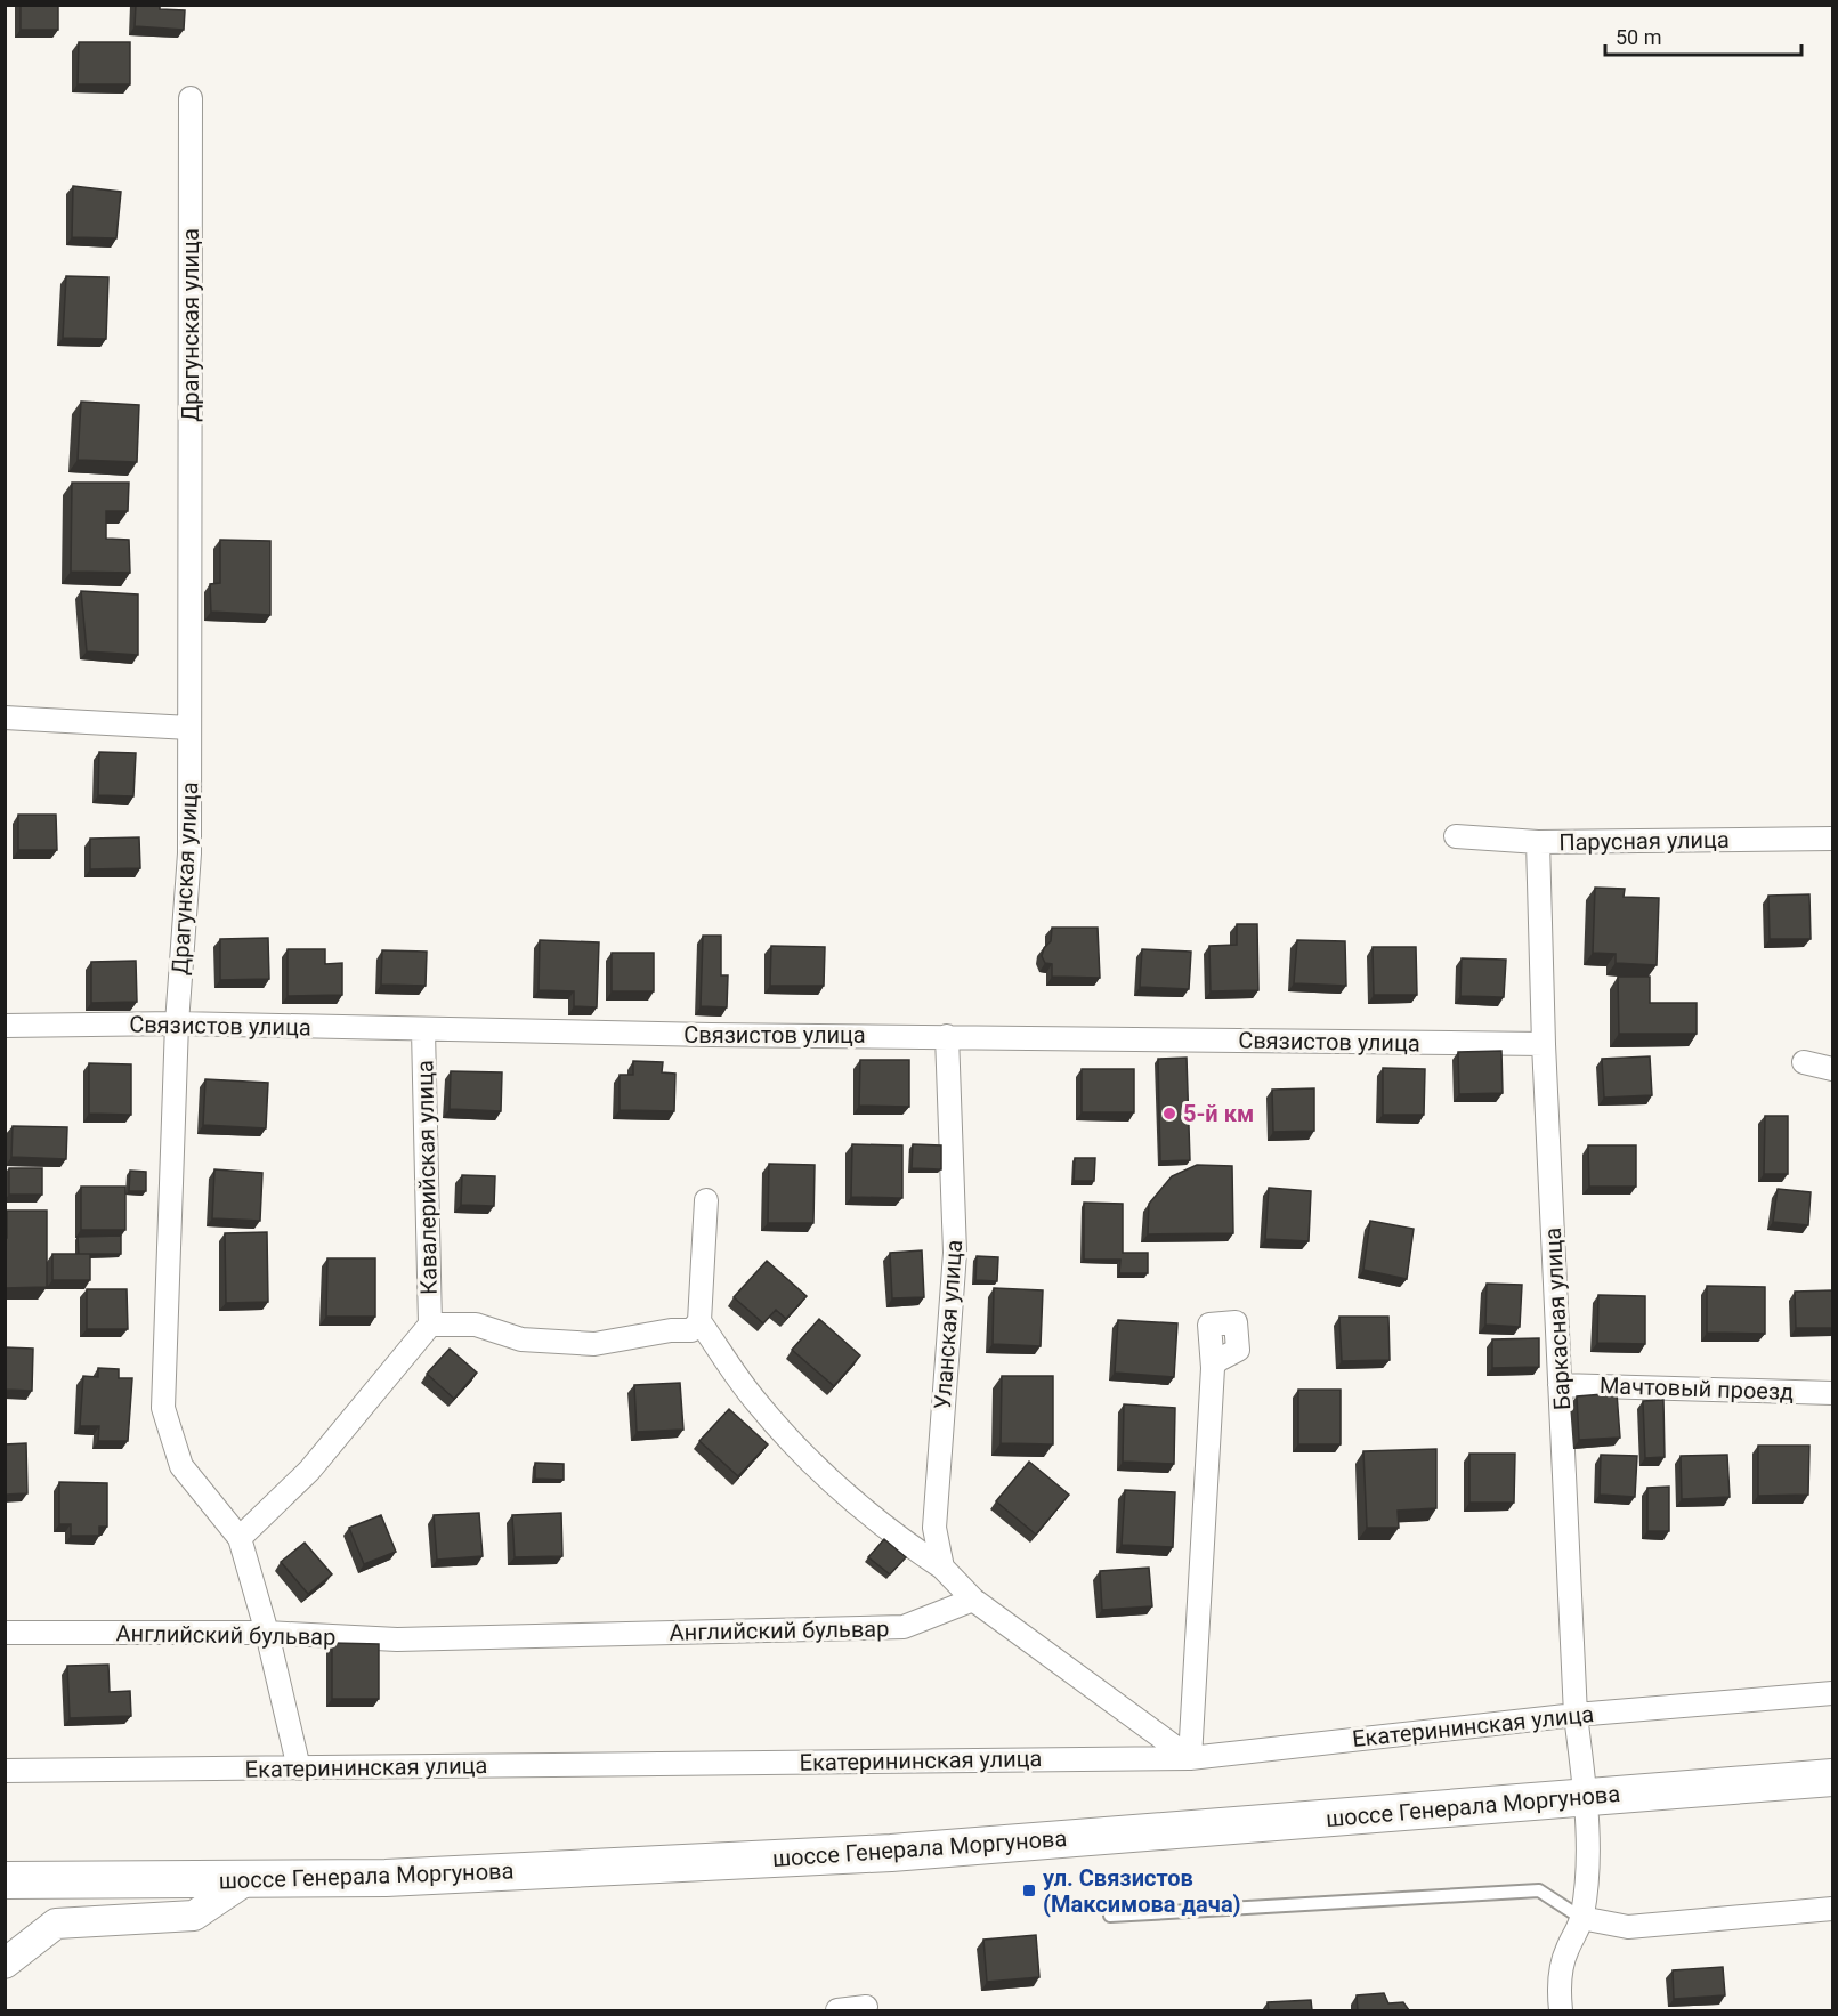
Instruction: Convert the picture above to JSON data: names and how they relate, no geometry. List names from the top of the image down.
{
  "streets": {
    "main road": ["шоссе Генерала Моргунова"],
    "street": [
      "Драгунская улица",
      "Парусная улица",
      "Связистов улица",
      "Кавалерийская улица",
      "Баркасная улица",
      "Уланская улица",
      "Мачтовый проезд",
      "Английский бульвар",
      "Екатерининская улица"
    ]
  },
  "crossings": [
    ["Драгунская улица", "Связистов улица"],
    ["Драгунская улица", "Кавалерийская улица"],
    ["Драгунская улица", "Английский бульвар"],
    ["Драгунская улица", "Екатерининская улица"],
    ["Парусная улица", "Баркасная улица"],
    ["Связистов улица", "Кавалерийская улица"],
    ["Связистов улица", "Баркасная улица"],
    ["Связистов улица", "Уланская улица"],
    ["Баркасная улица", "Мачтовый проезд"],
    ["Баркасная улица", "Екатерининская улица"],
    ["Баркасная улица", "шоссе Генерала Моргунова"]
  ],
  "places": {
    "other": ["5-й км"],
    "transit": ["ул. Связистов (Максимова дача)"]
  },
  "scale_bar": "50 m"
}
